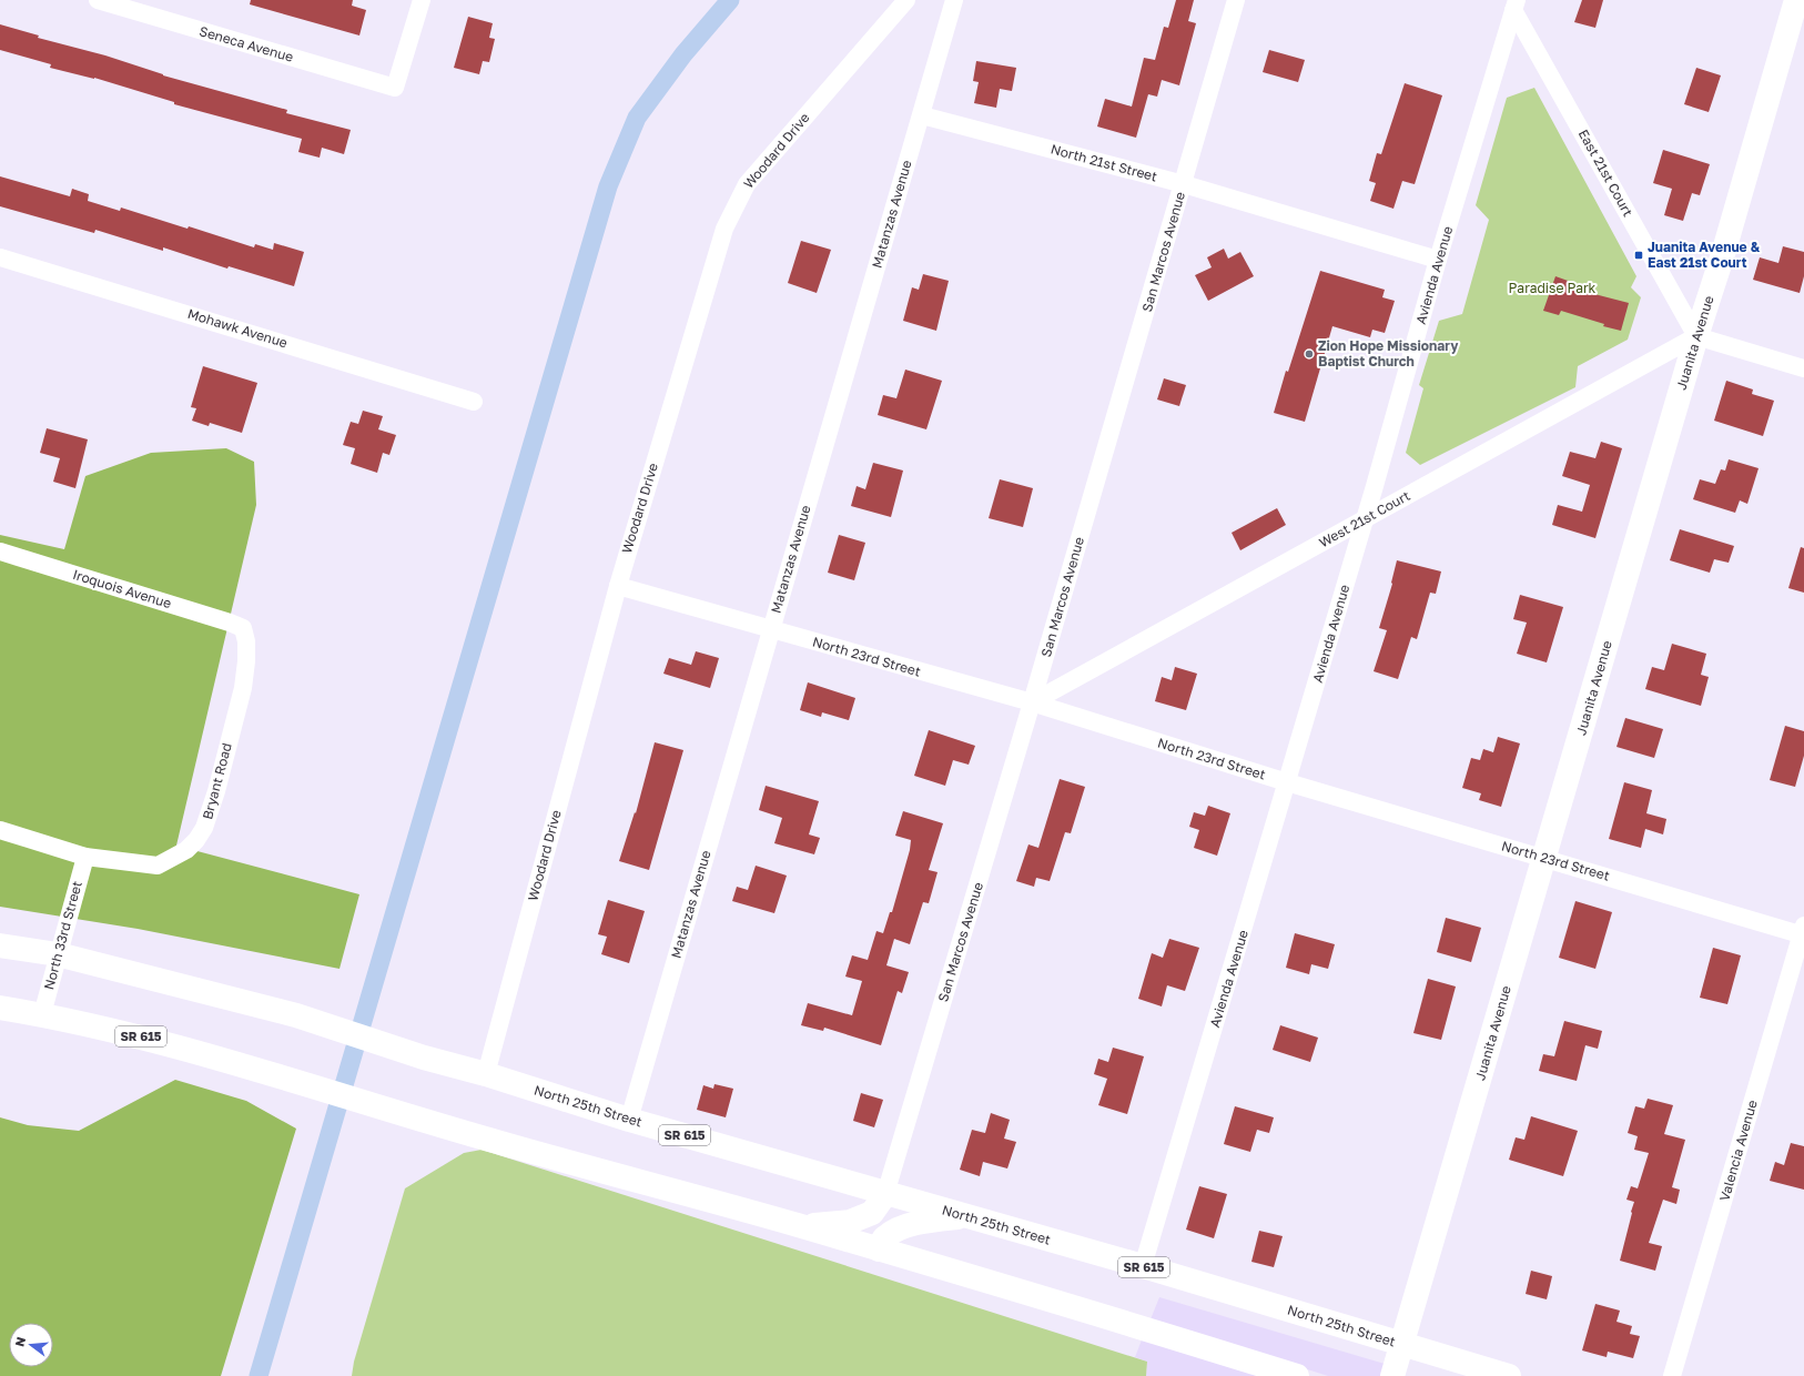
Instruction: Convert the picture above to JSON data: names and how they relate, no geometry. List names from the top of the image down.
{
  "streets": {
    "main road": ["Juanita Avenue", "SR 615", "North 25th Street"],
    "street": [
      "Seneca Avenue",
      "Woodard Drive",
      "North 21st Street",
      "East 21st Court",
      "Matanzas Avenue",
      "San Marcos Avenue",
      "Avienda Avenue",
      "Mohawk Avenue",
      "West 21st Court",
      "Iroquois Avenue",
      "North 23rd Street",
      "Bryant Road",
      "North 33rd Street",
      "Valencia Avenue"
    ]
  },
  "crossings": [
    ["Woodard Drive", "North 23rd Street"],
    ["Woodard Drive", "SR 615"],
    ["Woodard Drive", "North 25th Street"],
    ["North 21st Street", "Matanzas Avenue"],
    ["North 21st Street", "San Marcos Avenue"],
    ["North 21st Street", "Avienda Avenue"],
    ["East 21st Court", "Avienda Avenue"],
    ["East 21st Court", "Juanita Avenue"],
    ["East 21st Court", "West 21st Court"],
    ["Matanzas Avenue", "North 23rd Street"],
    ["Matanzas Avenue", "North 25th Street"],
    ["San Marcos Avenue", "West 21st Court"],
    ["San Marcos Avenue", "North 23rd Street"],
    ["San Marcos Avenue", "North 25th Street"],
    ["Avienda Avenue", "West 21st Court"],
    ["Avienda Avenue", "North 23rd Street"],
    ["Avienda Avenue", "North 25th Street"],
    ["Juanita Avenue", "West 21st Court"],
    ["Juanita Avenue", "North 23rd Street"],
    ["Juanita Avenue", "North 25th Street"],
    ["West 21st Court", "North 23rd Street"],
    ["Iroquois Avenue", "Bryant Road"],
    ["North 23rd Street", "Valencia Avenue"],
    ["Bryant Road", "North 33rd Street"],
    ["North 33rd Street", "SR 615"],
    ["SR 615", "North 25th Street"]
  ],
  "parks": ["Paradise Park"],
  "places": {
    "transit": ["Juanita Avenue & East 21st Court"],
    "other": ["Zion Hope Missionary Baptist Church"]
  },
  "north": "left"
}
